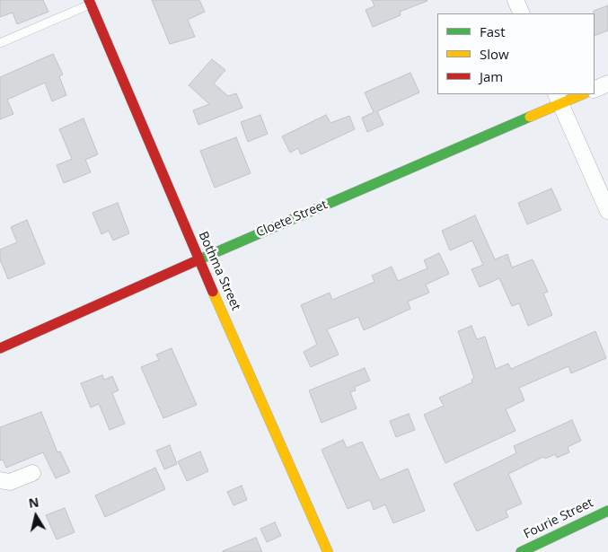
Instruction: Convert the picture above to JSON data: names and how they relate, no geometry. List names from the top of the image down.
{
  "streets": {
    "main road": ["Cloete Street", "Bothma Street", "Fourie Street"]
  },
  "crossings": [
    ["Cloete Street", "Bothma Street"]
  ],
  "legend": ["Fast", "Slow", "Jam"],
  "north": "top"
}
